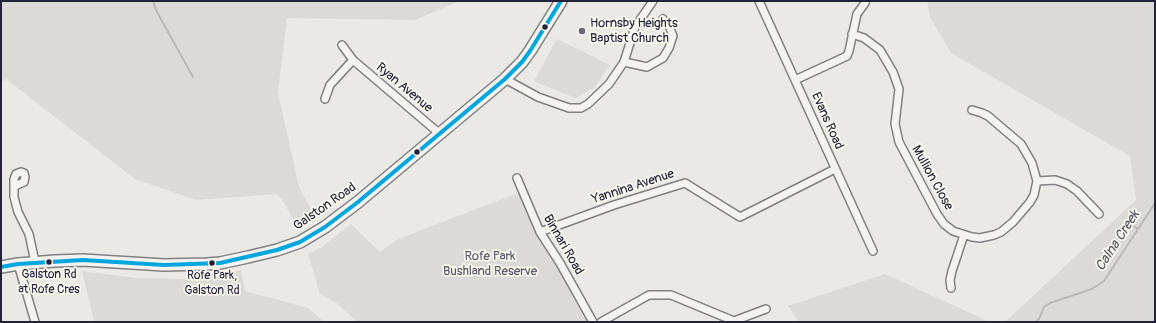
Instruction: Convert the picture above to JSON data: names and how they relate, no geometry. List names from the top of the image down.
{
  "streets": {
    "main road": ["Galston Road"],
    "street": [
      "Ryan Avenue",
      "Evans Road",
      "Mullion Close",
      "Yannina Avenue",
      "Binnari Road"
    ]
  },
  "crossings": [
    ["Ryan Avenue", "Galston Road"],
    ["Evans Road", "Yannina Avenue"],
    ["Yannina Avenue", "Binnari Road"]
  ],
  "water": ["Calna Creek"],
  "parks": ["Rofe Park Bushland Reserve"],
  "places": ["Hornsby Heights Baptist Church", "Galston Rd at Rofe Cres", "Rofe Park, Galston Rd"]
}
